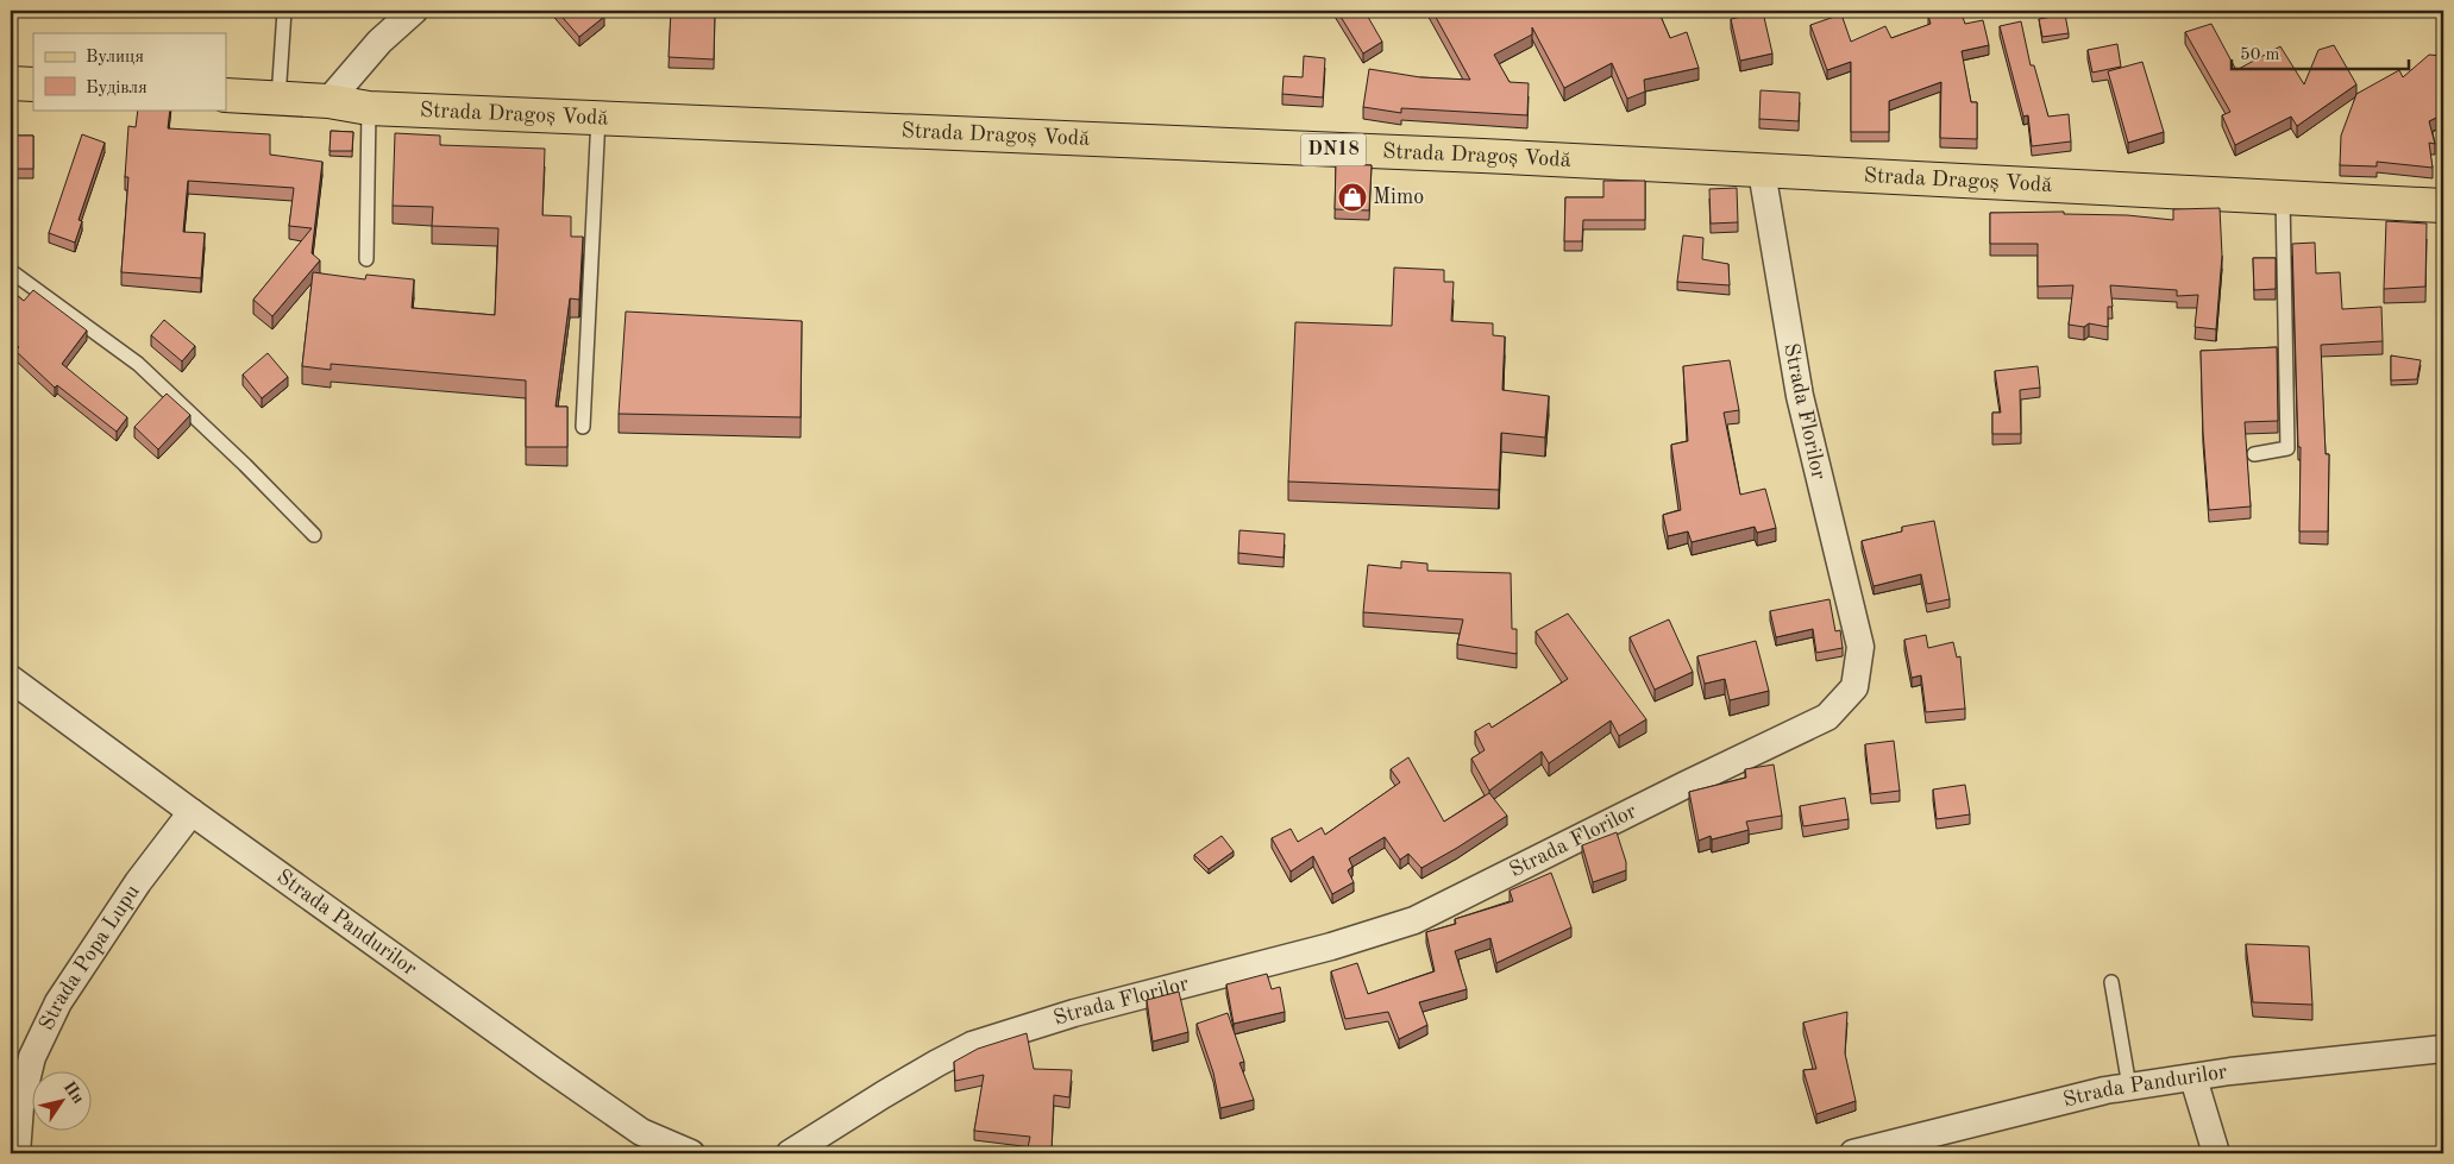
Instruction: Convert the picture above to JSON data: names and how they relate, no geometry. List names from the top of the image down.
{
  "streets": {
    "main road": ["Strada Dragoș Vodă", "DN18"],
    "street": ["Strada Florilor", "Strada Pandurilor", "Strada Popa Lupu"]
  },
  "crossings": [
    ["Strada Dragoș Vodă", "Strada Florilor"],
    ["Strada Pandurilor", "Strada Popa Lupu"]
  ],
  "places": {
    "shop": ["Mimo"]
  },
  "legend": ["Вулиця", "Будівля"],
  "scale_bar": "50 m",
  "north": "top right"
}
